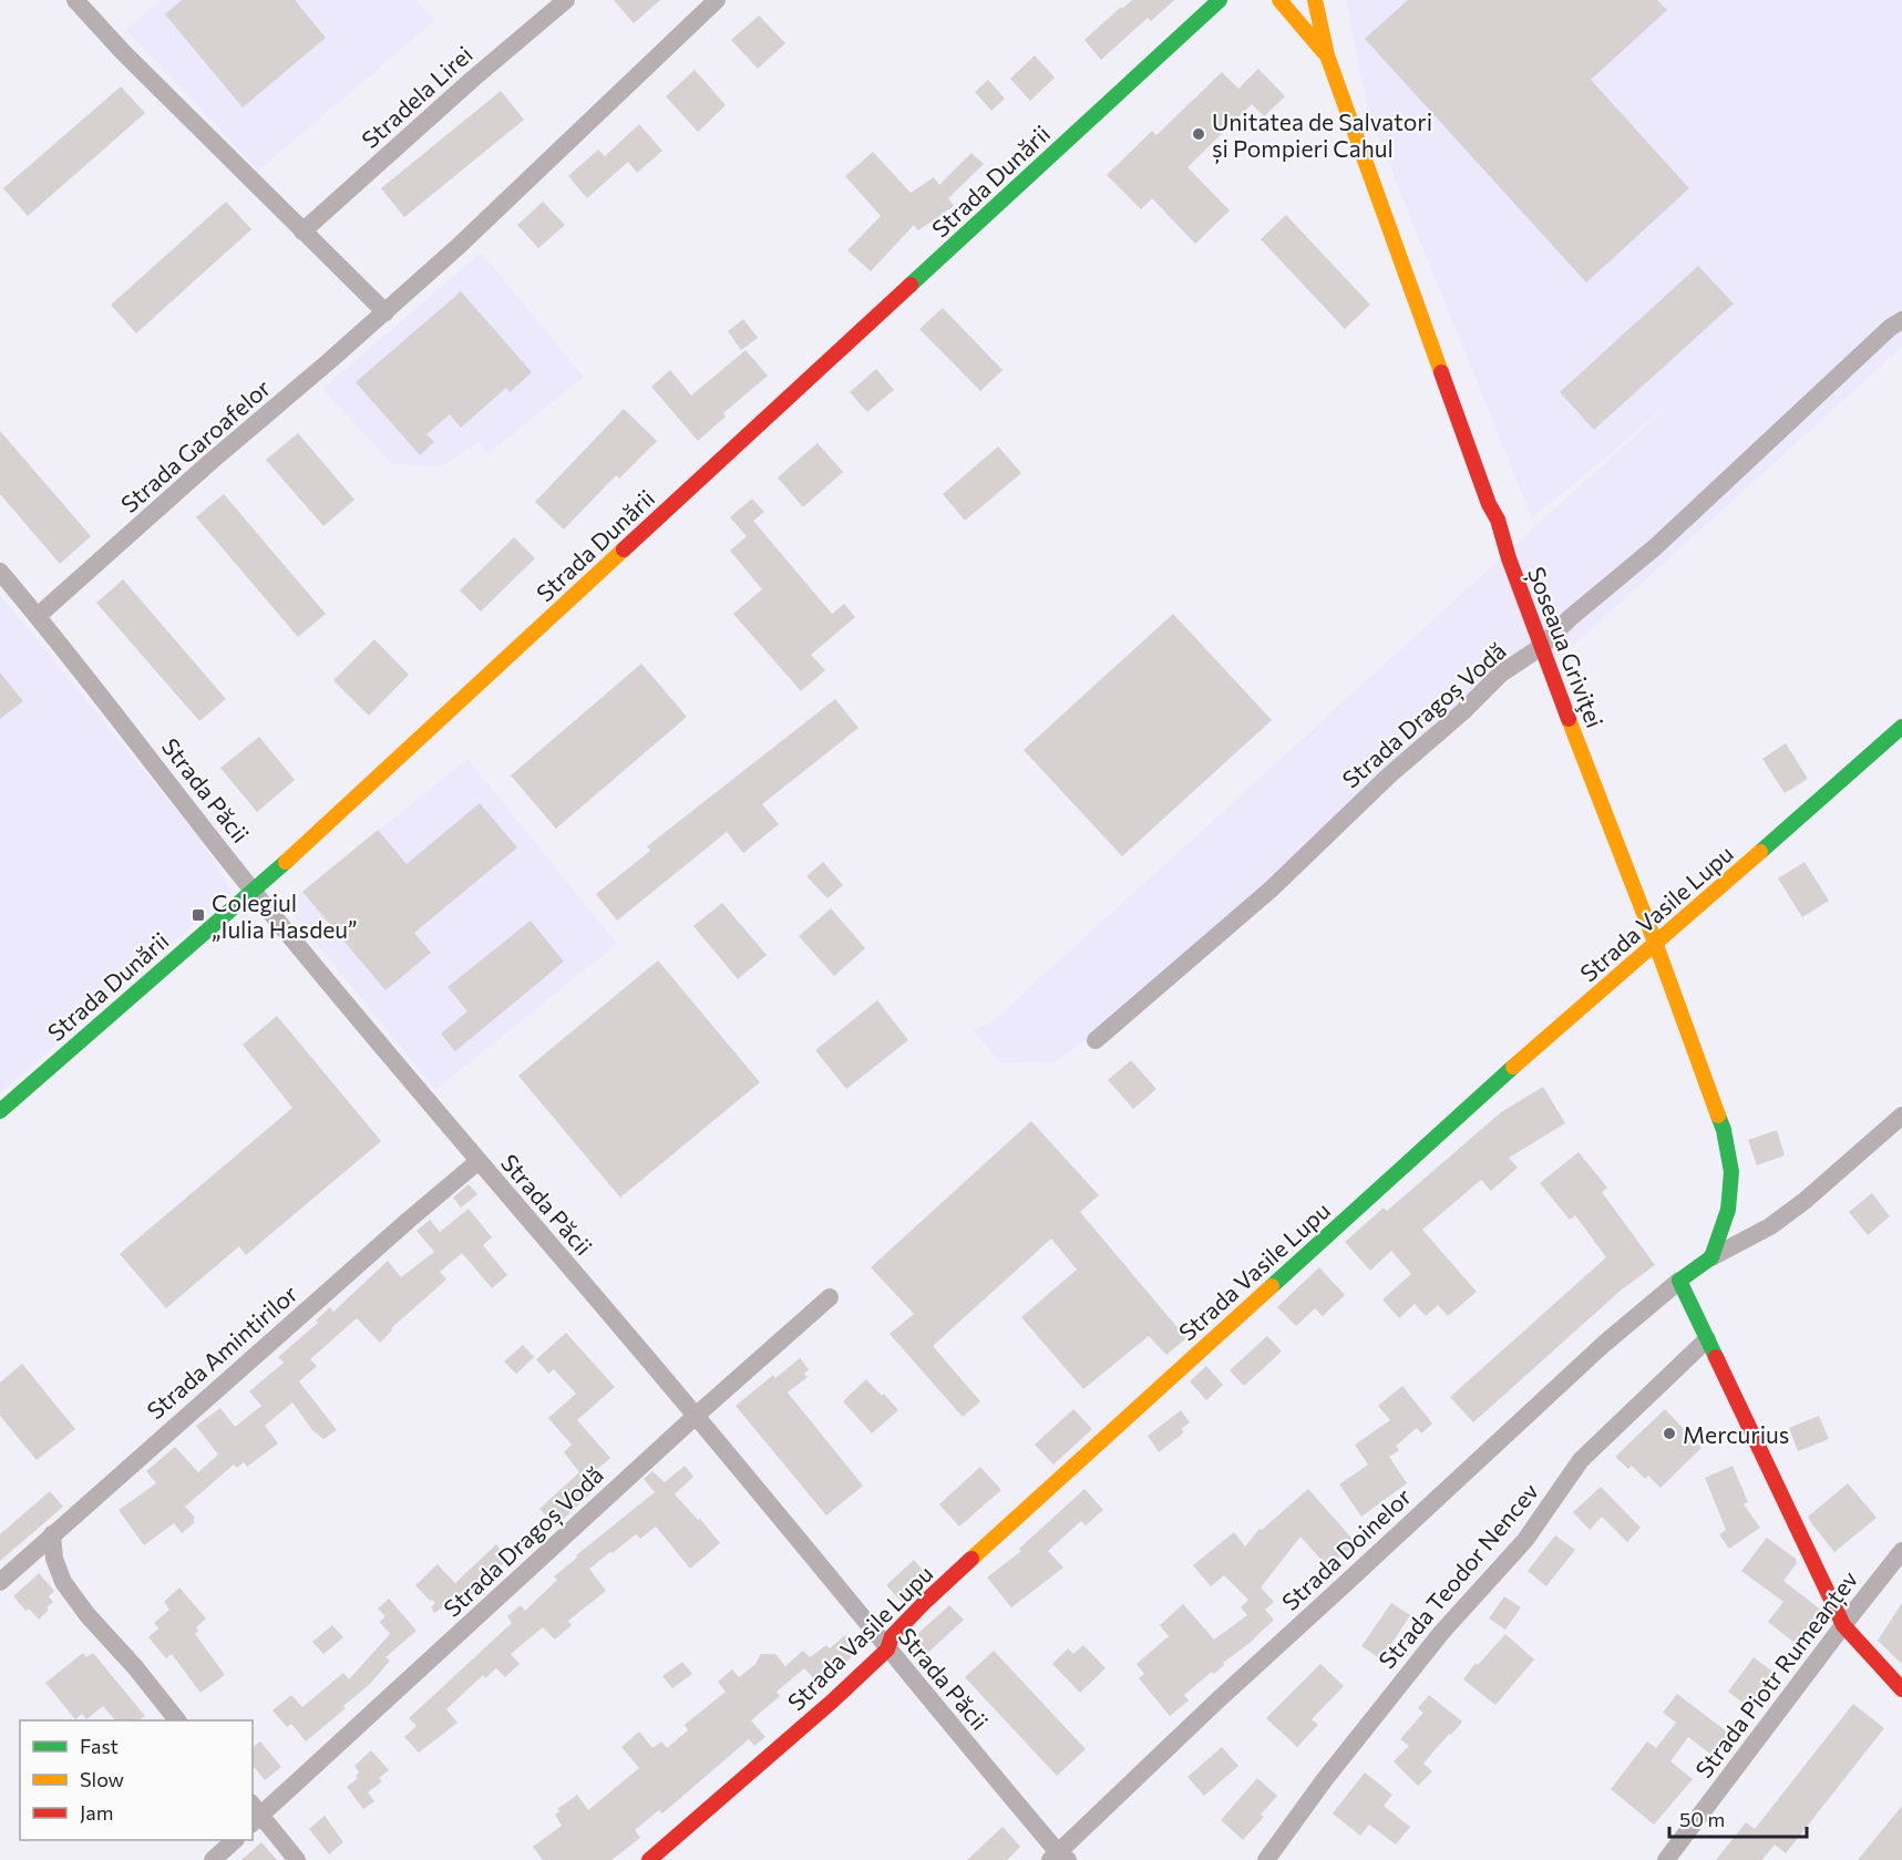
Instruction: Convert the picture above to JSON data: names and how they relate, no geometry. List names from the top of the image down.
{
  "streets": {
    "street": [
      "Stradela Lirei",
      "Strada Dunării",
      "Strada Garoafelor",
      "Șoseaua Griviţei",
      "Strada Dragoș Vodă",
      "Strada Păcii",
      "Strada Vasile Lupu",
      "Strada Amintirilor",
      "Strada Doinelor",
      "Strada Teodor Nencev",
      "Strada Piotr Rumeanțev"
    ]
  },
  "crossings": [
    ["Strada Dunării", "Strada Păcii"],
    ["Strada Garoafelor", "Strada Păcii"],
    ["Șoseaua Griviţei", "Strada Dragoș Vodă"],
    ["Șoseaua Griviţei", "Strada Vasile Lupu"],
    ["Strada Dragoș Vodă", "Strada Păcii"],
    ["Strada Păcii", "Strada Vasile Lupu"],
    ["Strada Păcii", "Strada Amintirilor"],
    ["Strada Păcii", "Strada Doinelor"]
  ],
  "places": {
    "other": ["Unitatea de Salvatori și Pompieri Cahul", "Mercurius"],
    "transit": ["Colegiul „Iulia Hasdeu”"]
  },
  "legend": ["Fast", "Slow", "Jam"],
  "scale_bar": "50 m"
}
